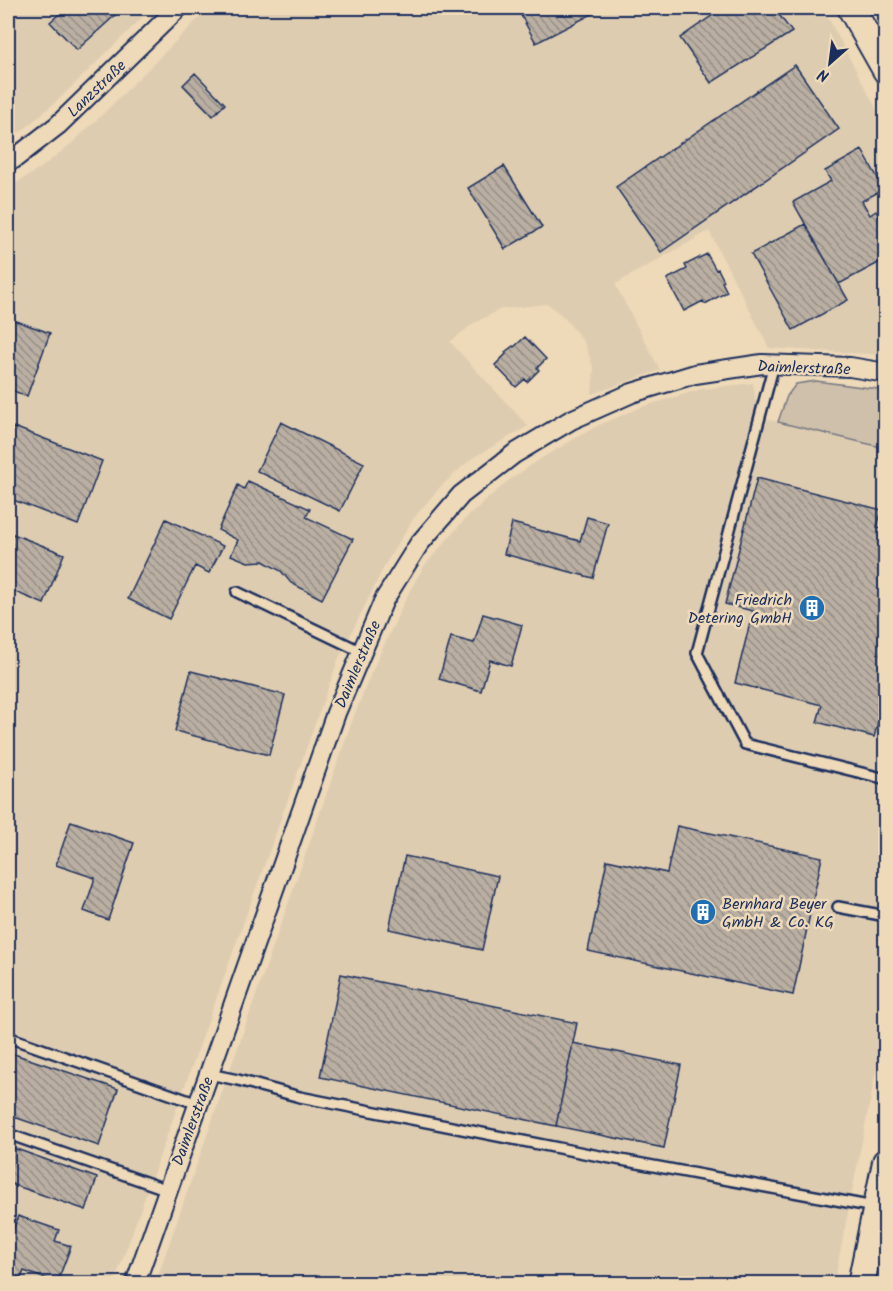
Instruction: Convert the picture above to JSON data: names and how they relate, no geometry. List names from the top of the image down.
{
  "streets": {
    "street": ["Lanzstraße", "Daimlerstraße"]
  },
  "places": {
    "building": ["Friedrich Detering GmbH", "Bernhard Beyer GmbH & Co. KG"]
  },
  "north": "bottom left"
}
